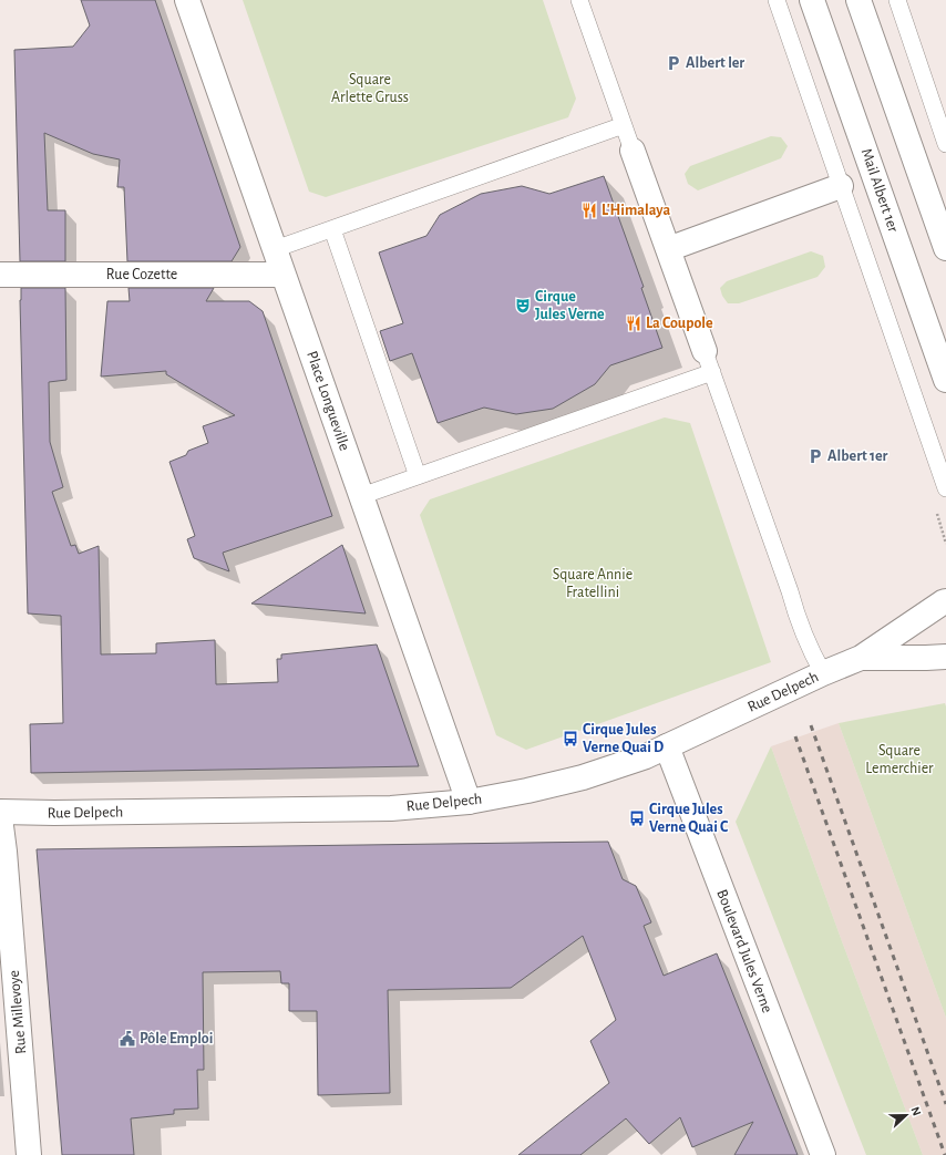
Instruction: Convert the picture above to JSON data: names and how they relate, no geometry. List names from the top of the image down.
{
  "streets": {
    "street": [
      "Mail Albert 1er",
      "Rue Cozette",
      "Place Longueville",
      "Rue Delpech",
      "Boulevard Jules Verne",
      "Rue Millevoye"
    ]
  },
  "crossings": [
    ["Rue Cozette", "Place Longueville"],
    ["Place Longueville", "Rue Delpech"],
    ["Rue Delpech", "Boulevard Jules Verne"]
  ],
  "parks": ["Square Arlette Gruss", "Square Annie Fratellini", "Square Lemerchier"],
  "places": {
    "parking": ["Albert Ier", "Albert 1er"],
    "restaurant": ["L'Himalaya", "La Coupole"],
    "theatre": ["Cirque Jules Verne"],
    "bus stop": ["Cirque Jules Verne Quai D", "Cirque Jules Verne Quai C"],
    "public building": ["Pôle Emploi"]
  },
  "north": "right"
}
